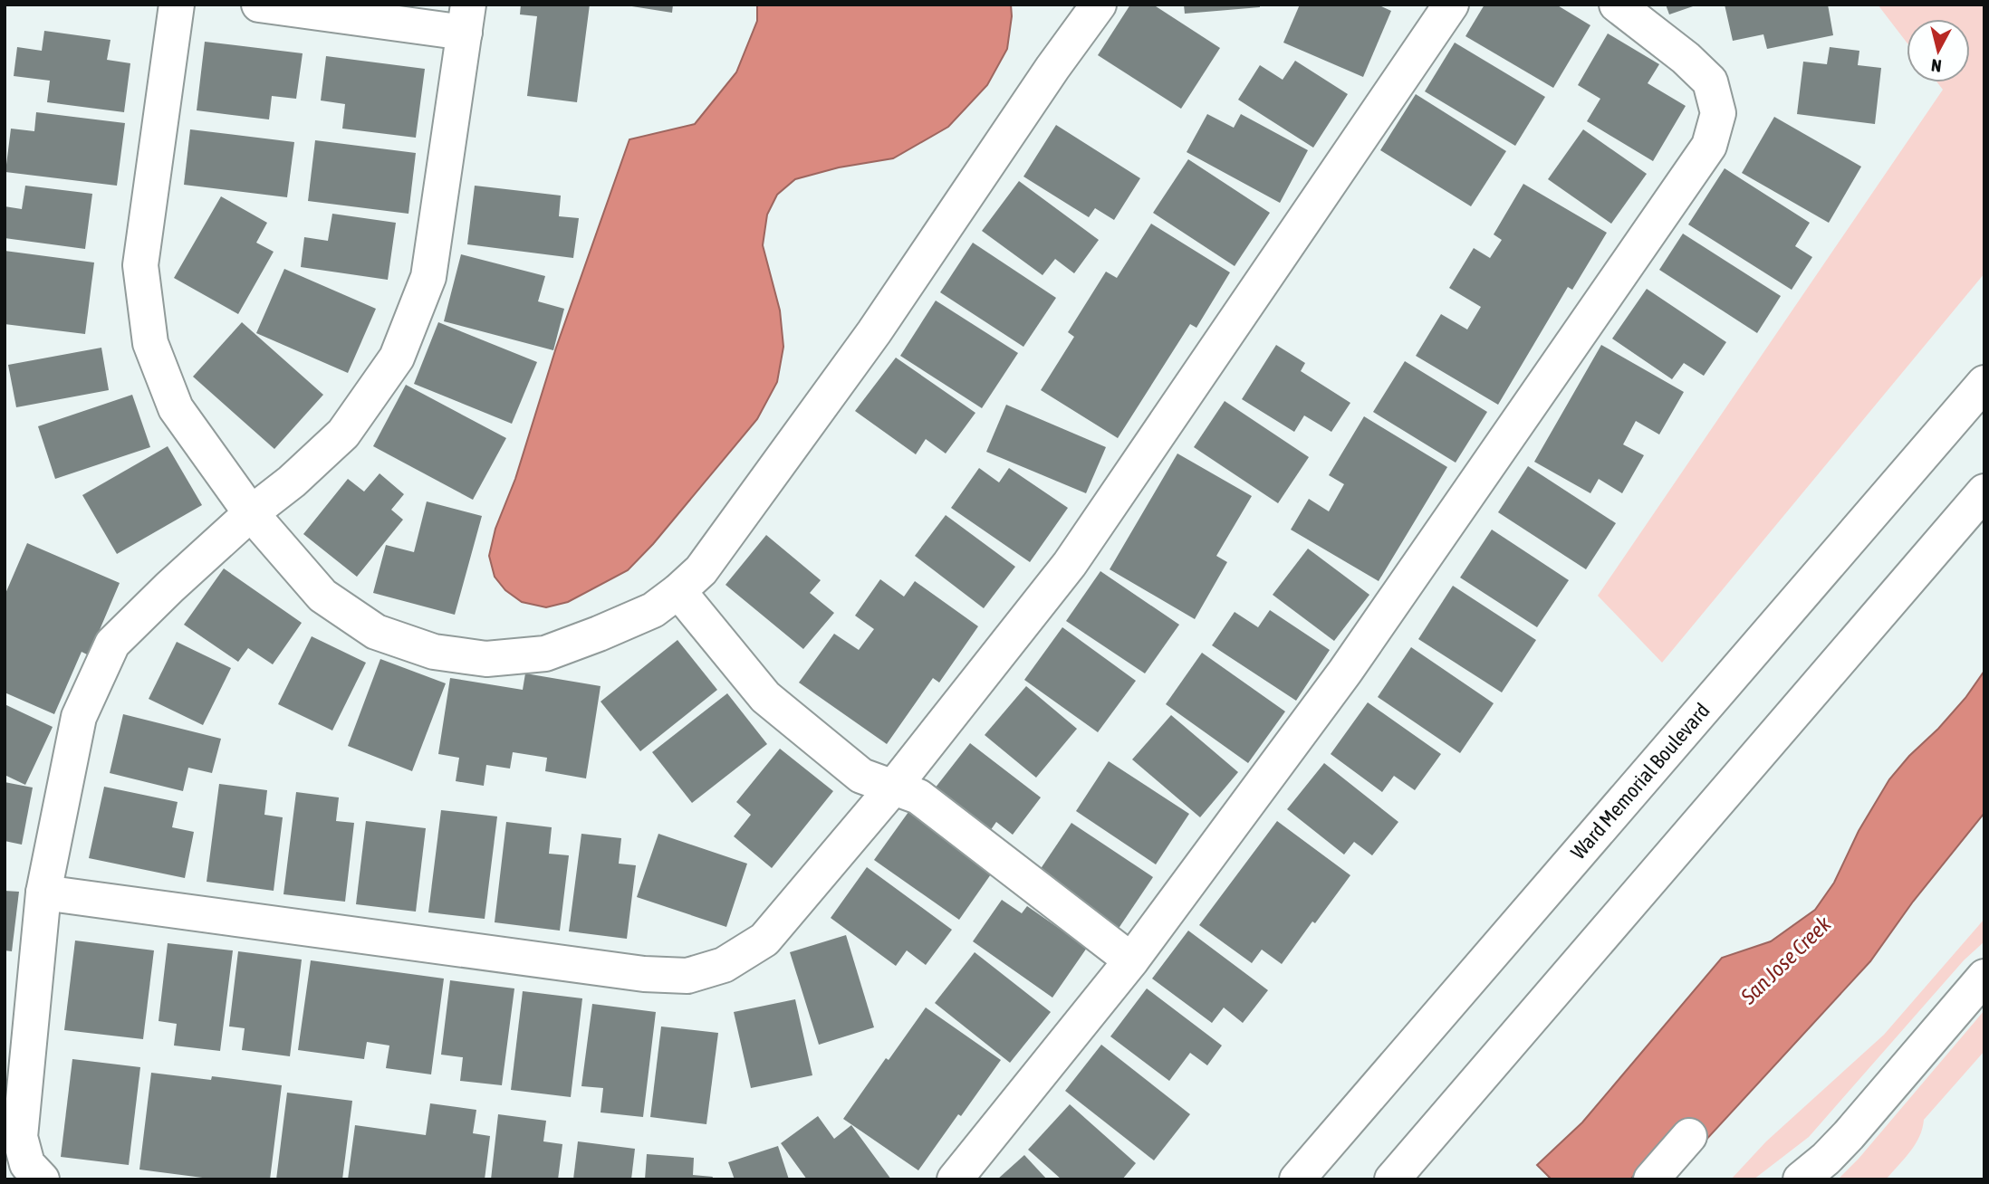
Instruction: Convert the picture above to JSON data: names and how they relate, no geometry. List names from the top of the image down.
{
  "streets": {
    "main road": ["Ward Memorial Boulevard"]
  },
  "water": ["San Jose Creek"],
  "north": "bottom"
}
